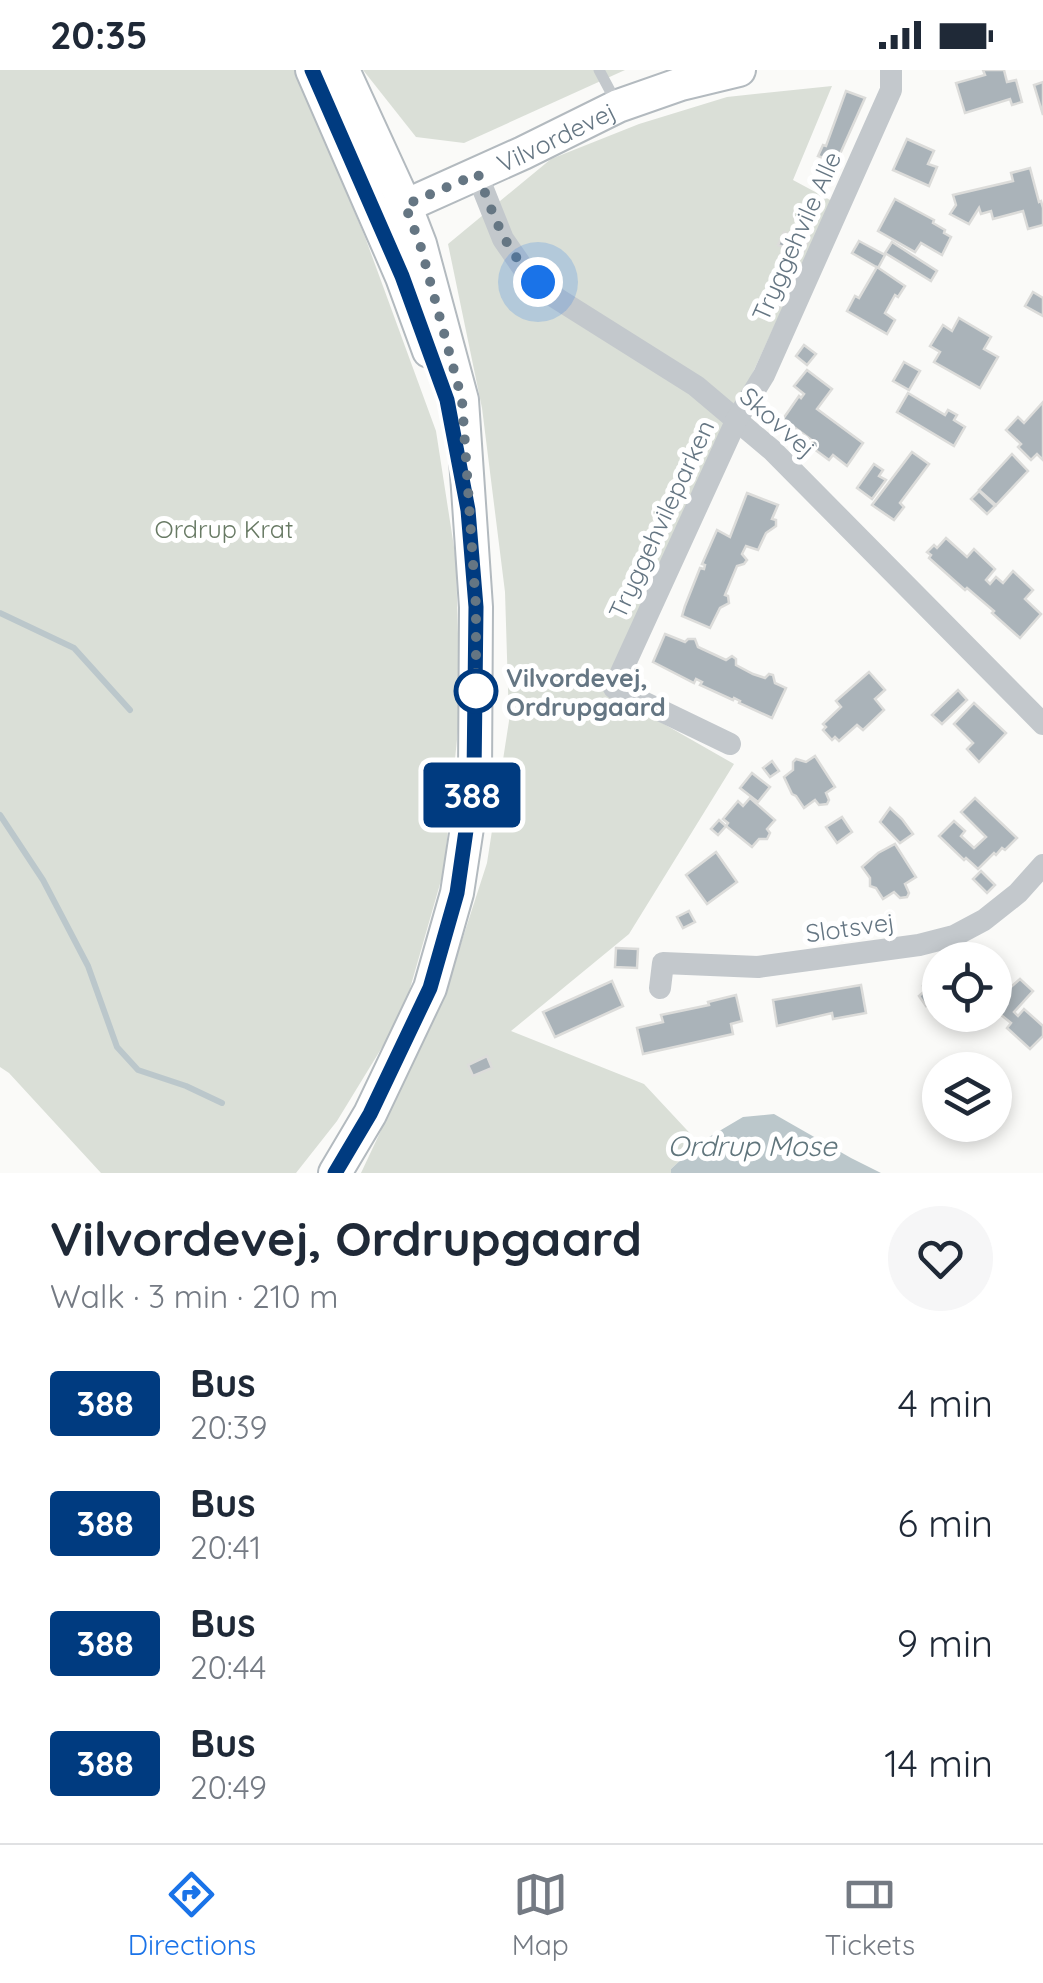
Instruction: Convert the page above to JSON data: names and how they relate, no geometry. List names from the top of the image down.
{
  "streets": {
    "street": [
      "Vilvordevej",
      "Tryggehvile Alle",
      "Skovvej",
      "Tryggehvileparken",
      "Slotsvej"
    ]
  },
  "crossings": [
    ["Vilvordevej", "Skovvej"],
    ["Tryggehvile Alle", "Skovvej"],
    ["Tryggehvile Alle", "Tryggehvileparken"],
    ["Skovvej", "Tryggehvileparken"]
  ],
  "water": ["Ordrup Mose"],
  "parks": ["Ordrup Krat"],
  "places": ["Vilvordevej, Ordrupgaard"],
  "lines": ["bus line 388"],
  "page": {
    "status": "20:35",
    "on_map": "388",
    "heading": ["Vilvordevej, Ordrupgaard", "Walk · 3 min · 210 m"],
    "list": [
      {
        "mark": "388",
        "name": "Bus",
        "note": "20:39",
        "value": "4 min"
      },
      {
        "mark": "388",
        "name": "Bus",
        "note": "20:41",
        "value": "6 min"
      },
      {
        "mark": "388",
        "name": "Bus",
        "note": "20:44",
        "value": "9 min"
      },
      {
        "mark": "388",
        "name": "Bus",
        "note": "20:49",
        "value": "14 min"
      }
    ],
    "tabs": ["Directions", "Map", "Tickets"]
  }
}
